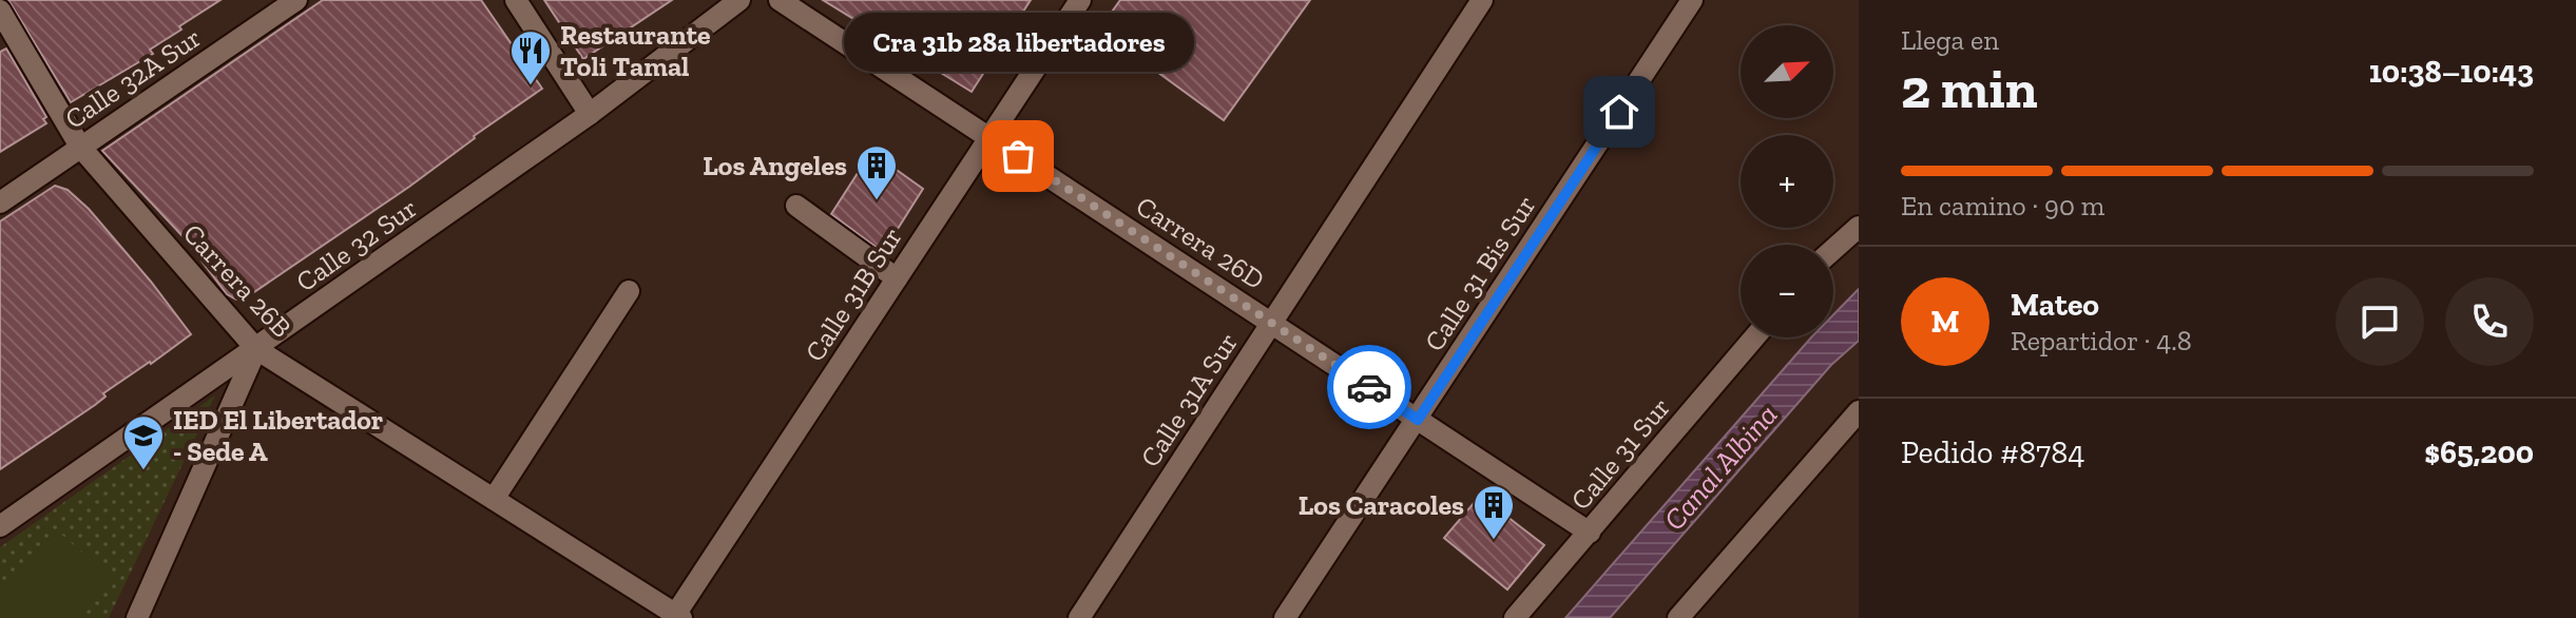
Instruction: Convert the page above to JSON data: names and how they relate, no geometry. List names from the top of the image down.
{
  "streets": {
    "street": [
      "Calle 32A Sur",
      "Carrera 26D",
      "Calle 32 Sur",
      "Calle 31 Bis Sur",
      "Carrera 26B",
      "Calle 31B Sur",
      "Calle 31A Sur",
      "Calle 31 Sur"
    ]
  },
  "crossings": [
    ["Calle 32A Sur", "Carrera 26B"],
    ["Carrera 26D", "Calle 31 Bis Sur"],
    ["Carrera 26D", "Calle 31B Sur"],
    ["Carrera 26D", "Calle 31A Sur"],
    ["Carrera 26D", "Calle 31 Sur"],
    ["Calle 32 Sur", "Carrera 26B"],
    ["Carrera 26B", "Calle 31B Sur"]
  ],
  "water": ["Canal Albina"],
  "places": {
    "restaurant": ["Restaurante Toli Tamal"],
    "other": ["Cra 31b 28a libertadores"],
    "building": ["Los Angeles", "Los Caracoles"],
    "school or university": ["IED El Libertador - Sede A"]
  },
  "north": "top right",
  "page": {
    "heading": ["2 min", "Llega en", "10:38–10:43"],
    "panel": [
      "Mateo",
      "Repartidor · 4.8",
      "Pedido #8784",
      "$65,200"
    ],
    "bubble": "Cra 31b 28a libertadores",
    "map_buttons": ["+", "−"],
    "bar": "En camino · 90 m",
    "round": "M"
  }
}
